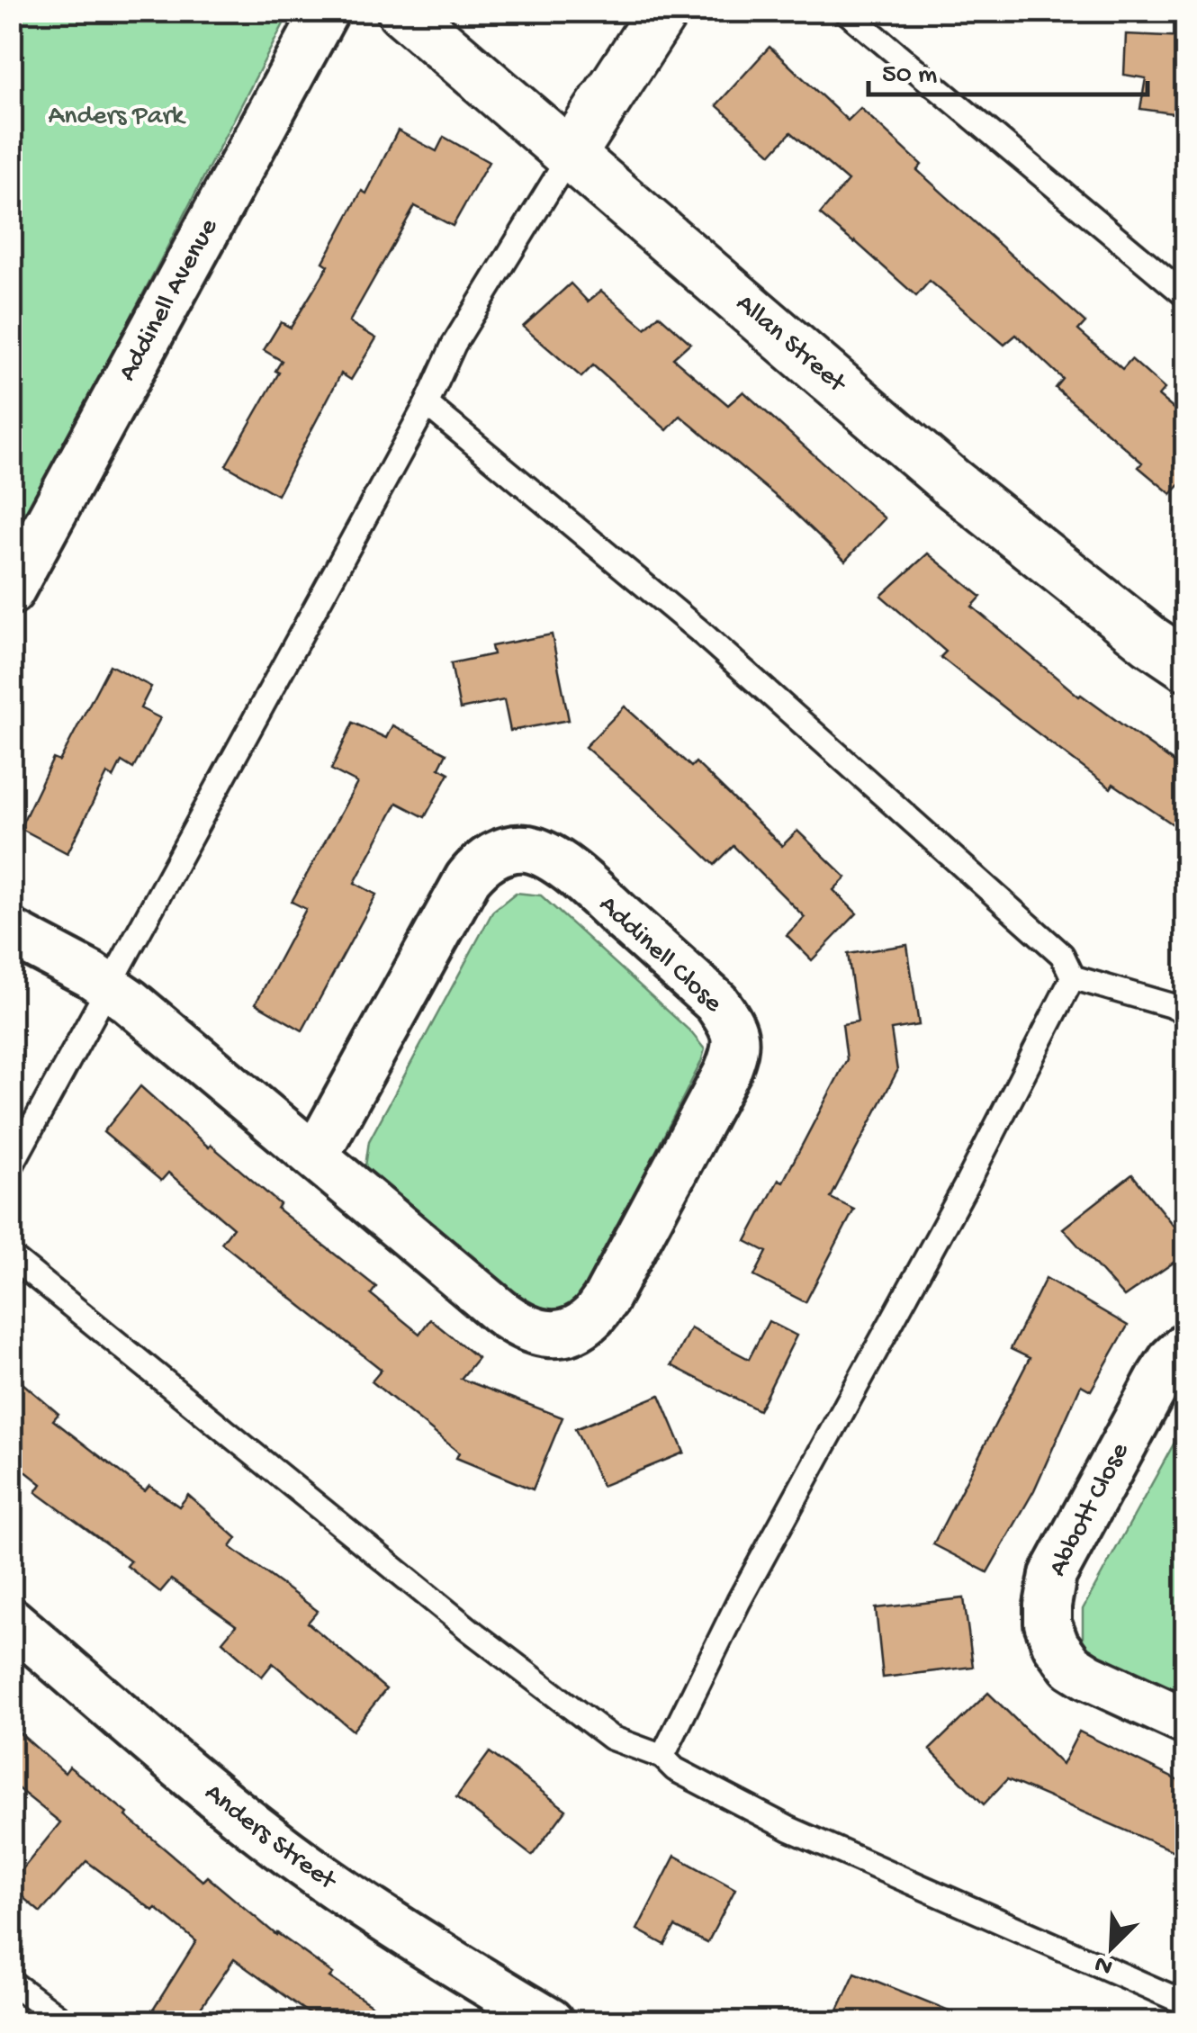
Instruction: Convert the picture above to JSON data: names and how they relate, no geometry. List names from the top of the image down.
{
  "streets": {
    "street": [
      "Addinell Avenue",
      "Allan Street",
      "Addinell Close",
      "Abbott Close",
      "Anders Street"
    ]
  },
  "parks": ["Anders Park"],
  "scale_bar": "50 m",
  "north": "bottom left"
}
